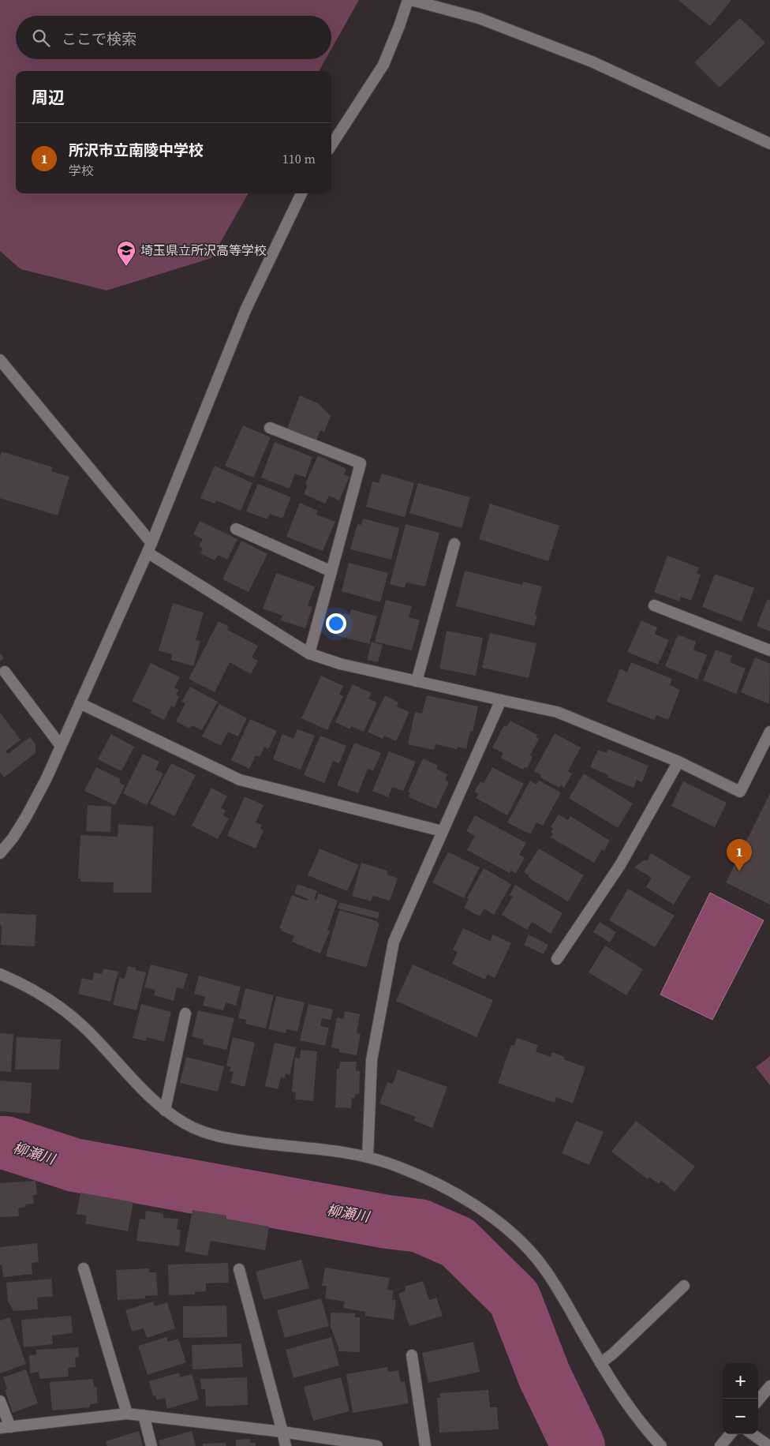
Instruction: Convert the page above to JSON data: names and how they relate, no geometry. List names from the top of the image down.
{
  "water": ["柳瀬川"],
  "places": {
    "school or university": ["埼玉県立所沢高等学校"]
  },
  "page": {
    "search": "ここで検索",
    "heading": "周辺",
    "list": [
      {
        "mark": "1",
        "name": "所沢市立南陵中学校",
        "note": "学校",
        "value": "110 m"
      }
    ],
    "pins": "1",
    "map_buttons": ["+", "−"]
  }
}
